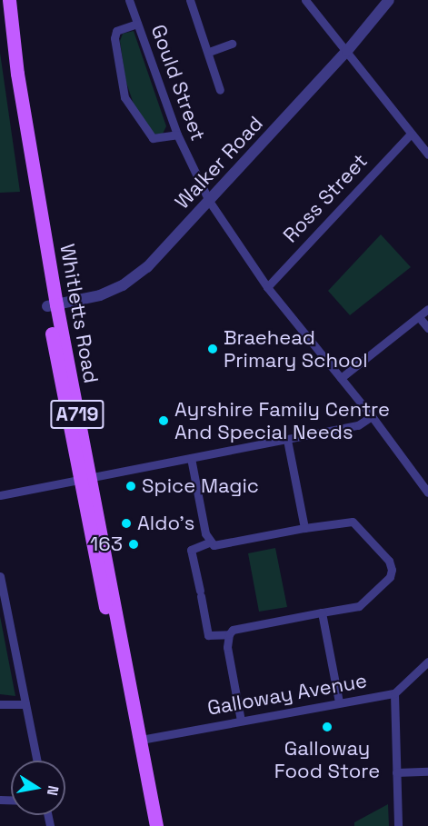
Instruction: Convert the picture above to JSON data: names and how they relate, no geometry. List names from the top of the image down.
{
  "streets": {
    "main road": ["Whitletts Road", "A719"],
    "street": [
      "Gould Street",
      "Walker Road",
      "Ross Street",
      "Galloway Avenue"
    ]
  },
  "crossings": [
    ["Gould Street", "Walker Road"],
    ["Gould Street", "Ross Street"],
    ["Walker Road", "Whitletts Road"],
    ["Whitletts Road", "Galloway Avenue"]
  ],
  "places": [
    "Braehead Primary School",
    "Ayrshire Family Centre And Special Needs",
    "Spice Magic",
    "Aldo's",
    "163",
    "Galloway Food Store"
  ],
  "north": "right"
}
